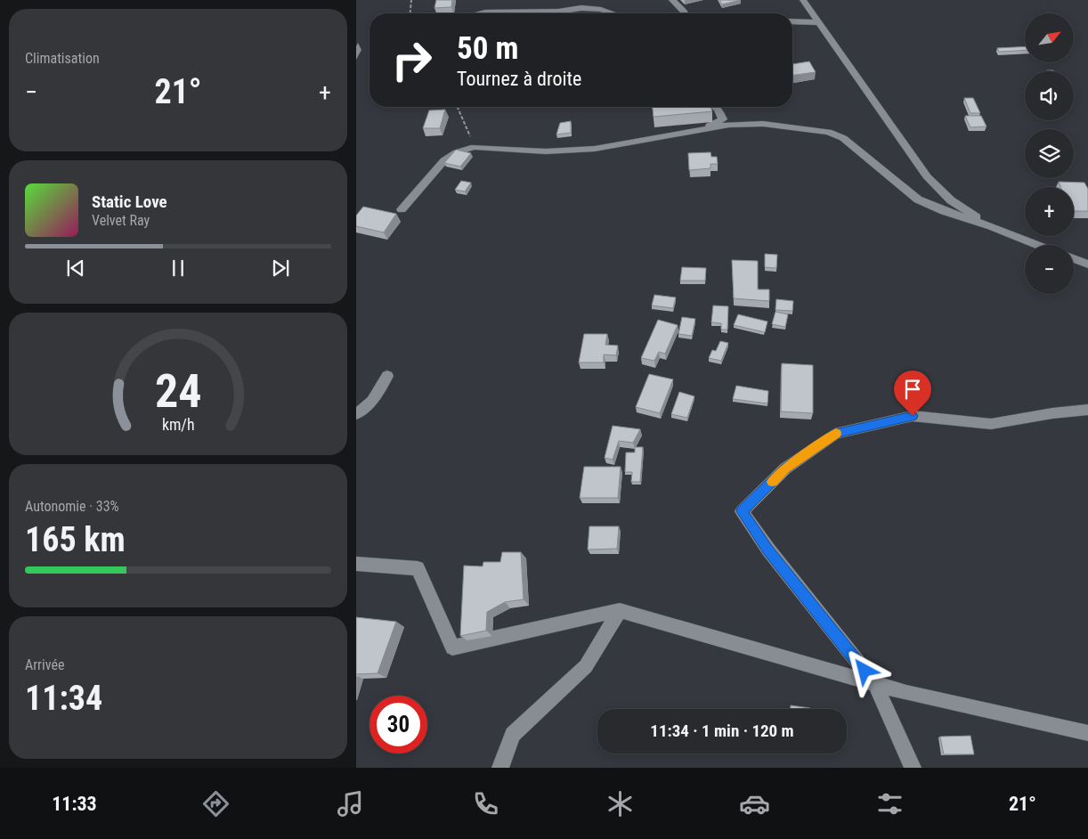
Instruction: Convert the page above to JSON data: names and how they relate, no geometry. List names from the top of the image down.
{
  "north": "top right",
  "page": {
    "tile": [
      "Climatisation",
      ["Autonomie · 33%", "165 km"],
      ["Arrivée", "11:34"]
    ],
    "map_buttons": ["+", "−"],
    "turn": ["50 m", "Tournez à droite"],
    "heat": ["−", "21°", "+"],
    "song": ["Static Love", "Velvet Ray"],
    "limit": "30",
    "trip": "11:34 · 1 min · 120 m",
    "tabs": ["11:33", "21°"],
    "gauge": ["24", "km/h"]
  }
}
